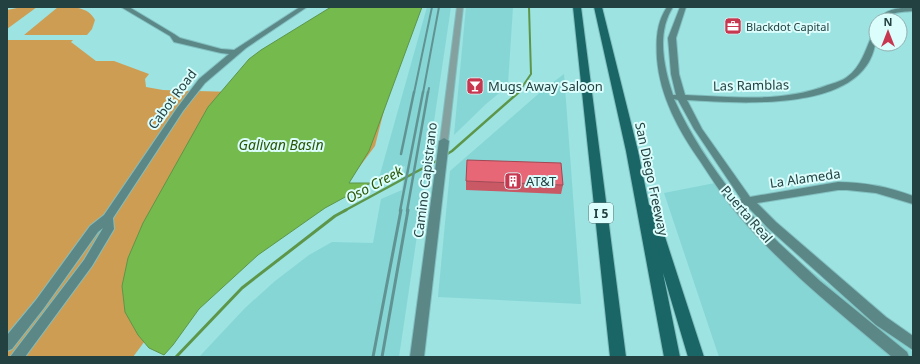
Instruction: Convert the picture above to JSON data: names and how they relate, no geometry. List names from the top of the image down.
{
  "streets": {
    "highway": ["San Diego Freeway", "I 5"],
    "street": [
      "Las Ramblas",
      "Cabot Road",
      "La Alameda",
      "Camino Capistrano",
      "Puerta Real"
    ]
  },
  "crossings": [
    ["Las Ramblas", "Puerta Real"],
    ["La Alameda", "Puerta Real"]
  ],
  "water": ["Galivan Basin", "Oso Creek"],
  "places": {
    "office": ["Blackdot Capital"],
    "bar": ["Mugs Away Saloon"],
    "building": ["AT&T"]
  },
  "north": "top"
}
